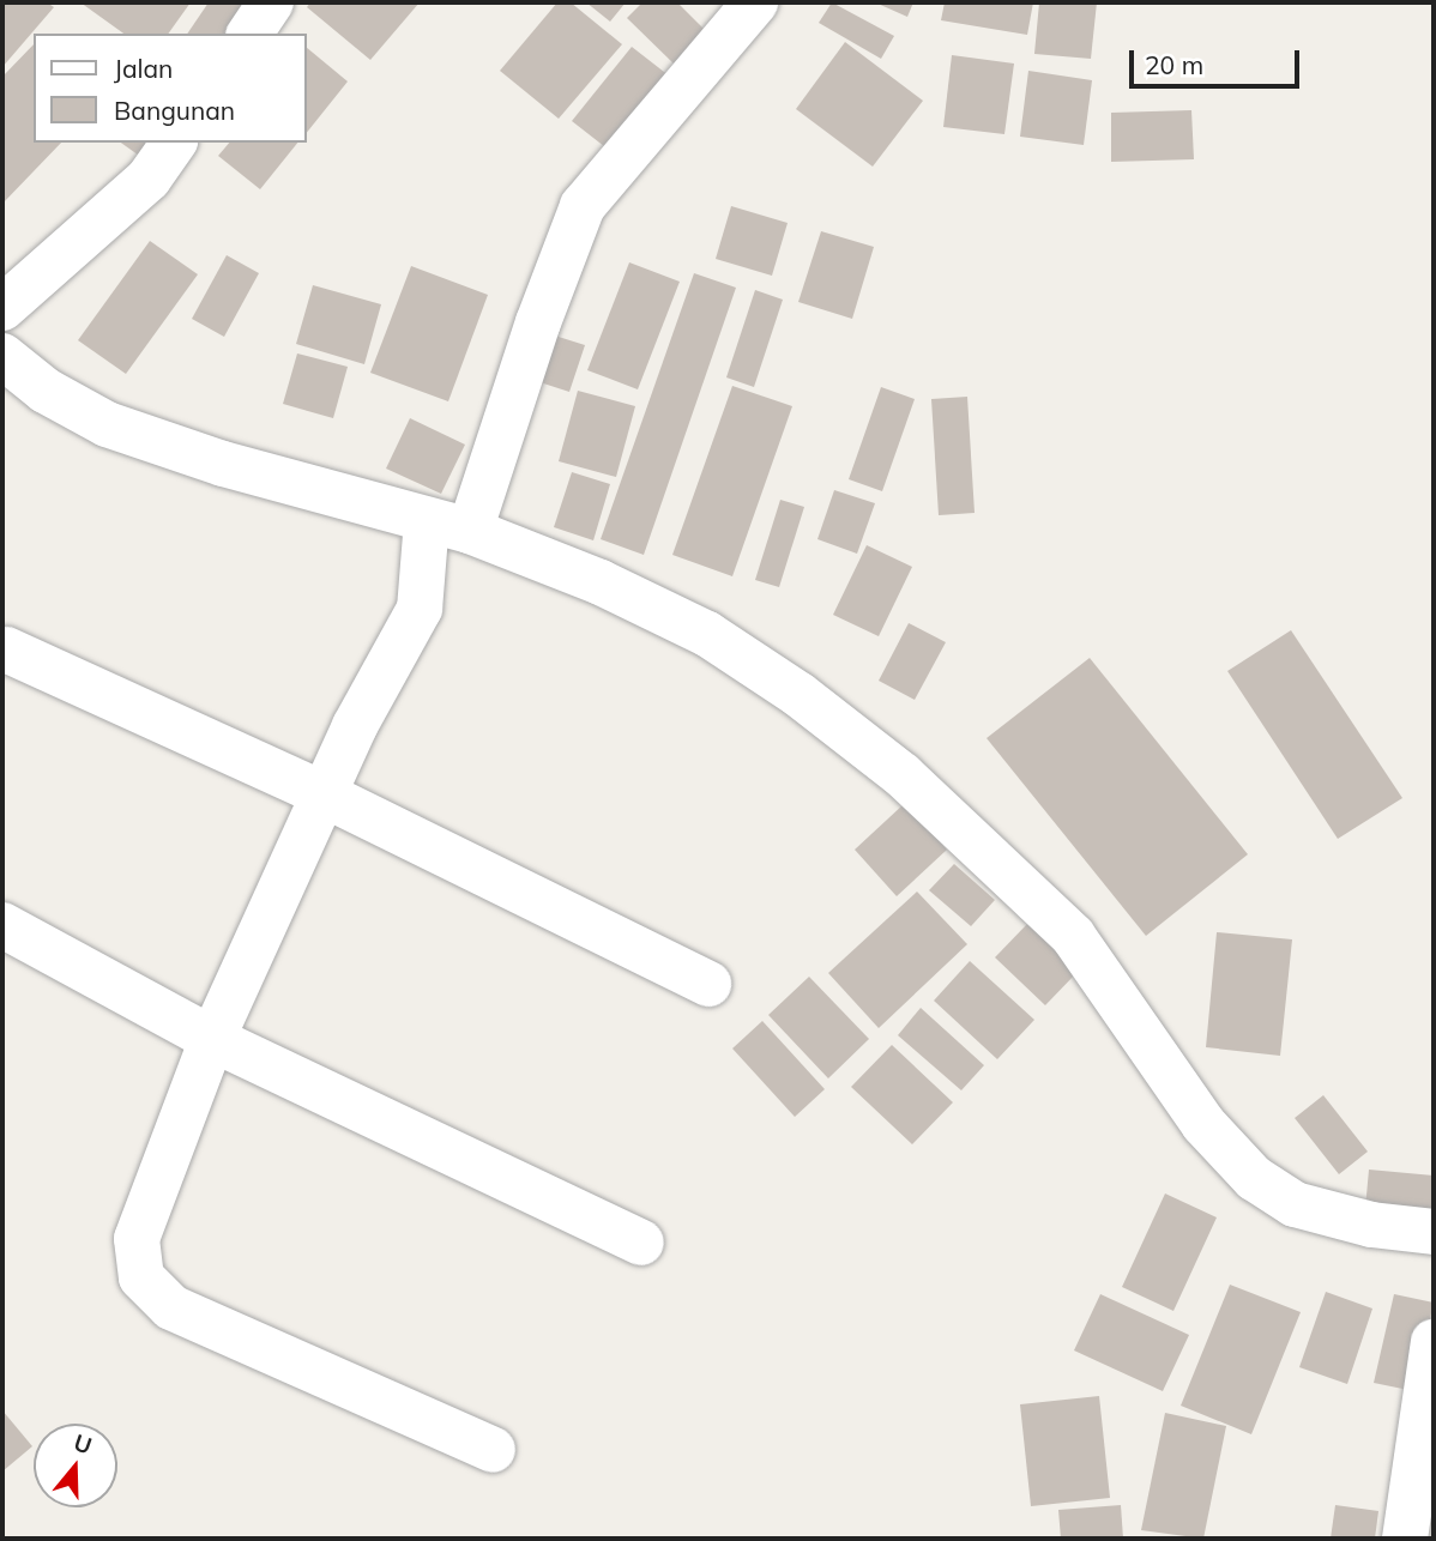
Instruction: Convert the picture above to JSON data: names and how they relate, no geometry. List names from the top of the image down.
{
  "legend": ["Jalan", "Bangunan"],
  "scale_bar": "20 m",
  "north": "top"
}
